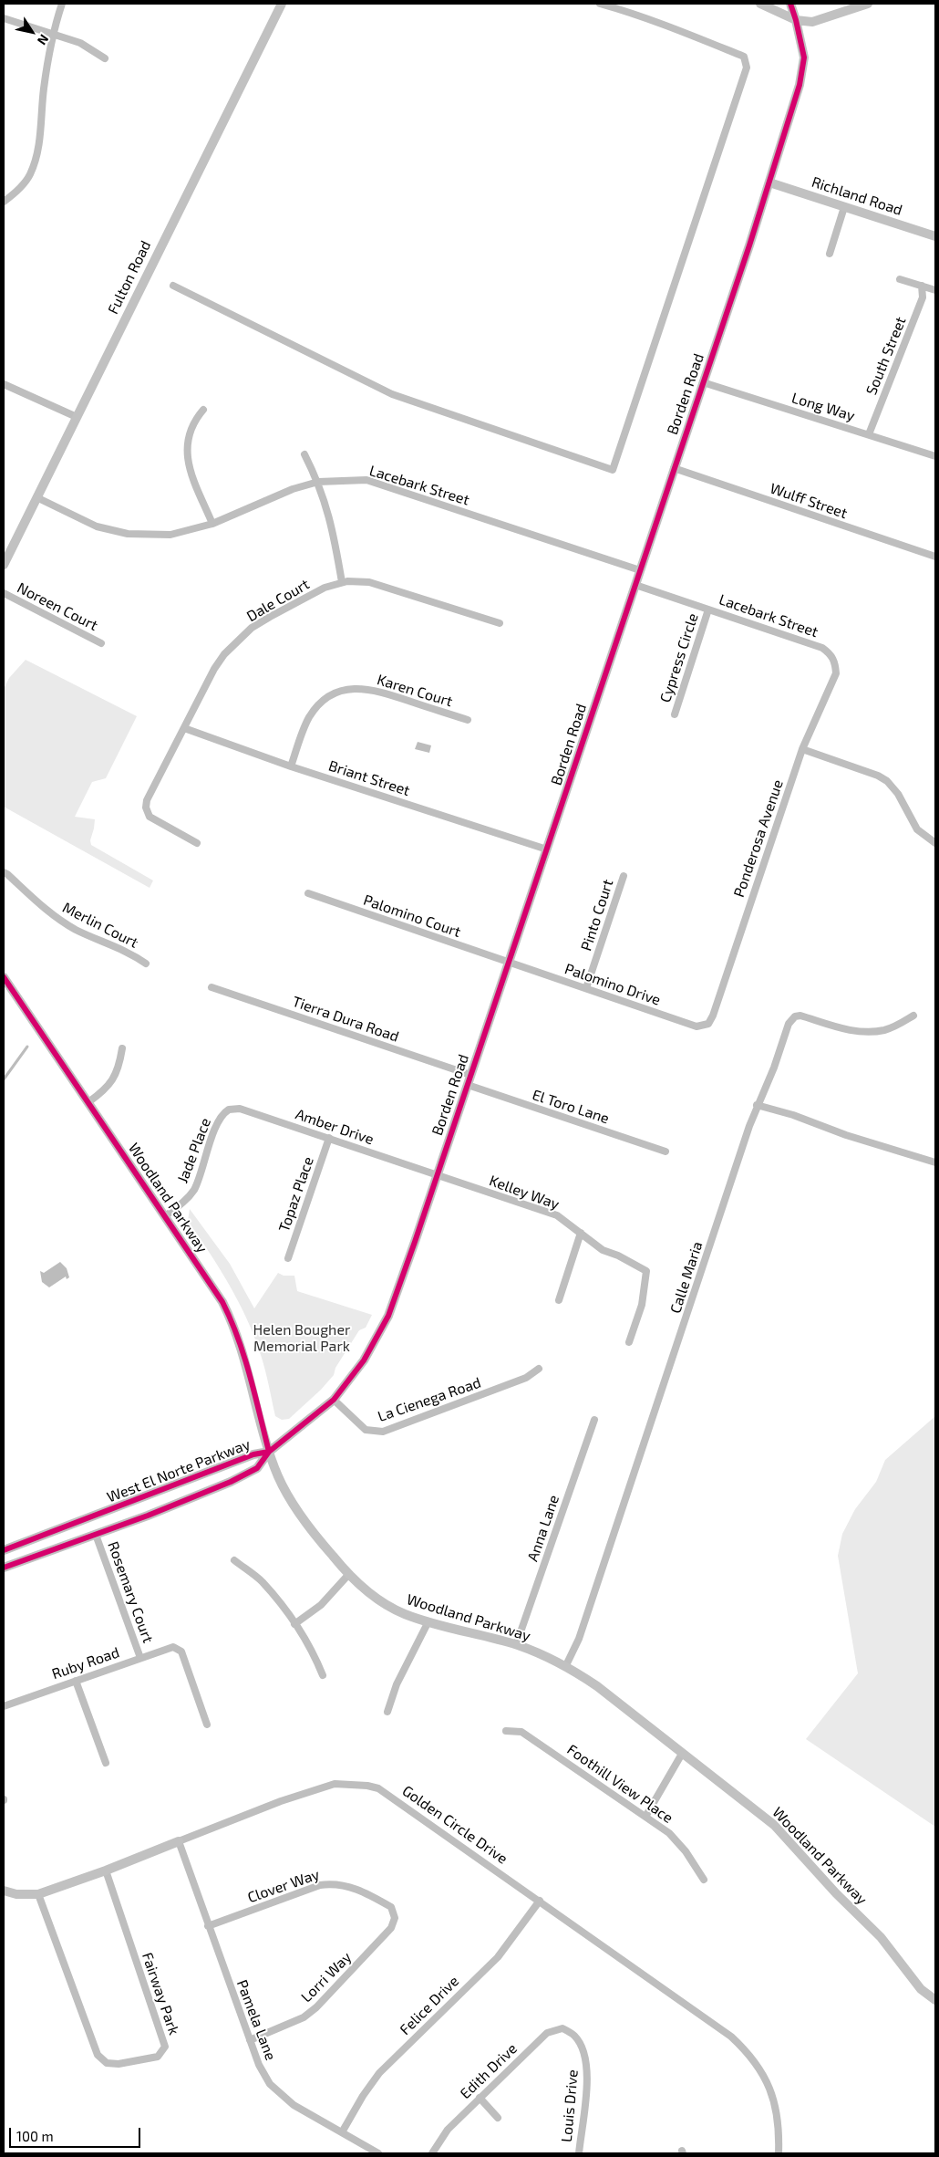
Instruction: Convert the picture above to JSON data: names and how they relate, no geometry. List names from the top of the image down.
{
  "streets": {
    "main road": [
      "Richland Road",
      "Fulton Road",
      "Borden Road",
      "Woodland Parkway",
      "West El Norte Parkway",
      "Golden Circle Drive"
    ],
    "street": [
      "South Street",
      "Long Way",
      "Lacebark Street",
      "Wulff Street",
      "Dale Court",
      "Noreen Court",
      "Cypress Circle",
      "Karen Court",
      "Briant Street",
      "Ponderosa Avenue",
      "Pinto Court",
      "Palomino Court",
      "Merlin Court",
      "Palomino Drive",
      "Tierra Dura Road",
      "El Toro Lane",
      "Amber Drive",
      "Jade Place",
      "Kelley Way",
      "Topaz Place",
      "Calle Maria",
      "La Cienega Road",
      "Anna Lane",
      "Rosemary Court",
      "Ruby Road",
      "Foothill View Place",
      "Clover Way",
      "Lorri Way",
      "Fairway Park",
      "Felice Drive",
      "Pamela Lane",
      "Edith Drive",
      "Louis Drive"
    ]
  },
  "crossings": [
    ["Richland Road", "Borden Road"],
    ["Fulton Road", "Lacebark Street"],
    ["South Street", "Long Way"],
    ["Borden Road", "Long Way"],
    ["Borden Road", "Lacebark Street"],
    ["Borden Road", "Wulff Street"],
    ["Borden Road", "Briant Street"],
    ["Borden Road", "Palomino Court"],
    ["Borden Road", "Palomino Drive"],
    ["Borden Road", "Tierra Dura Road"],
    ["Borden Road", "El Toro Lane"],
    ["Borden Road", "Amber Drive"],
    ["Borden Road", "Kelley Way"],
    ["Borden Road", "Woodland Parkway"],
    ["Borden Road", "La Cienega Road"],
    ["Borden Road", "West El Norte Parkway"],
    ["Lacebark Street", "Cypress Circle"],
    ["Lacebark Street", "Ponderosa Avenue"],
    ["Dale Court", "Briant Street"],
    ["Karen Court", "Briant Street"],
    ["Ponderosa Avenue", "Palomino Drive"],
    ["Pinto Court", "Palomino Drive"],
    ["Palomino Court", "Palomino Drive"],
    ["Amber Drive", "Jade Place"],
    ["Amber Drive", "Kelley Way"],
    ["Amber Drive", "Topaz Place"],
    ["Jade Place", "Woodland Parkway"],
    ["Woodland Parkway", "Calle Maria"],
    ["Woodland Parkway", "West El Norte Parkway"],
    ["Woodland Parkway", "Anna Lane"],
    ["West El Norte Parkway", "Rosemary Court"],
    ["Rosemary Court", "Ruby Road"],
    ["Golden Circle Drive", "Fairway Park"],
    ["Golden Circle Drive", "Felice Drive"],
    ["Golden Circle Drive", "Pamela Lane"],
    ["Clover Way", "Lorri Way"],
    ["Clover Way", "Pamela Lane"],
    ["Lorri Way", "Pamela Lane"],
    ["Felice Drive", "Pamela Lane"],
    ["Edith Drive", "Louis Drive"]
  ],
  "parks": ["Helen Bougher Memorial Park"],
  "scale_bar": "100 m",
  "north": "bottom right"
}
